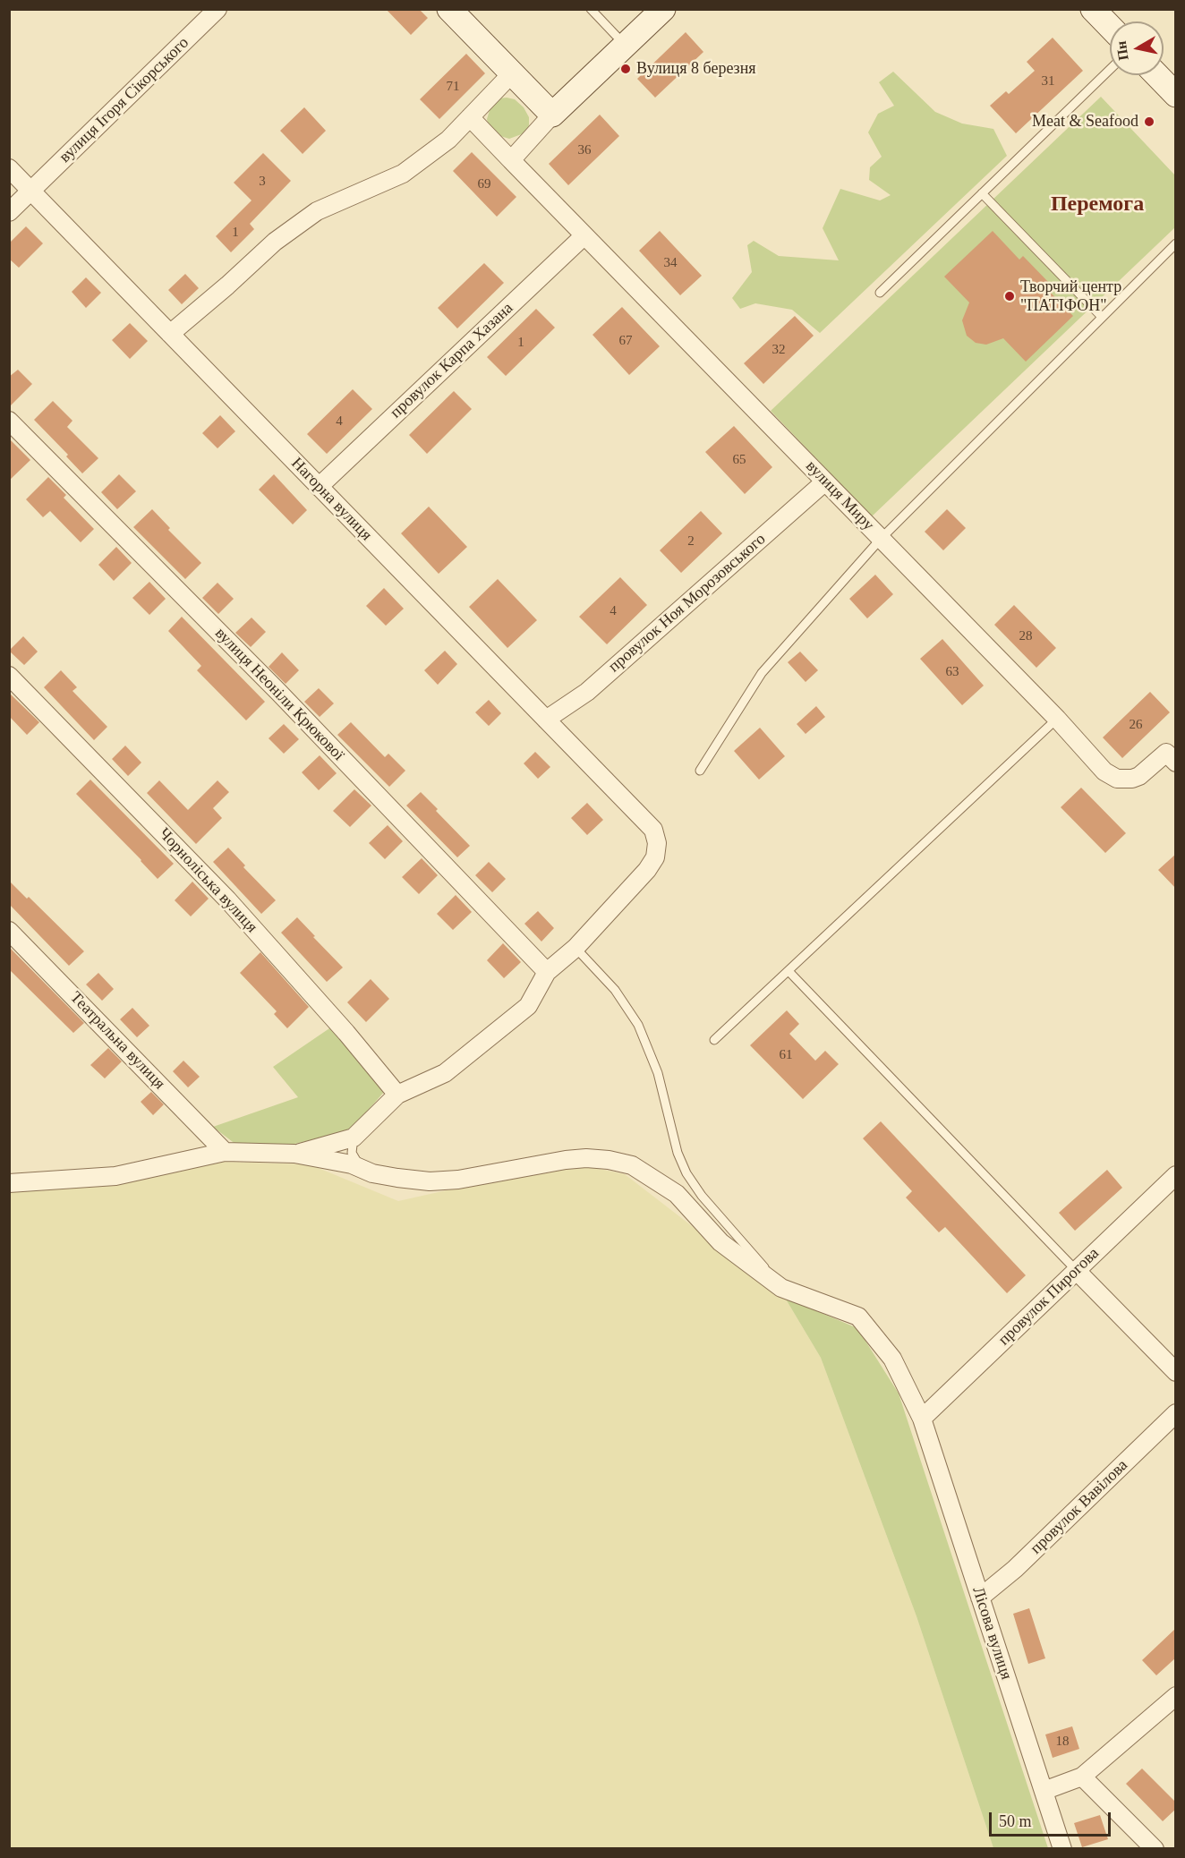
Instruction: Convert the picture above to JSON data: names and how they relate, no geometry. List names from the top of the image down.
{
  "streets": {
    "street": [
      "вулиця Ігоря Сікорського",
      "провулок Карпа Хазана",
      "вулиця Миру",
      "Нагорна вулиця",
      "провулок Ноя Морозовського",
      "вулиця Неоніли Крюкової",
      "Чорноліська вулиця",
      "Театральна вулиця",
      "провулок Пирогова",
      "провулок Вавілова",
      "Лісова вулиця"
    ]
  },
  "crossings": [
    ["вулиця Ігоря Сікорського", "Нагорна вулиця"],
    ["провулок Карпа Хазана", "вулиця Миру"],
    ["провулок Карпа Хазана", "Нагорна вулиця"],
    ["вулиця Миру", "провулок Ноя Морозовського"],
    ["Нагорна вулиця", "провулок Ноя Морозовського"],
    ["провулок Пирогова", "Лісова вулиця"],
    ["провулок Вавілова", "Лісова вулиця"]
  ],
  "districts": ["Перемога"],
  "places": ["Вулиця 8 березня", "Meat & Seafood", "Творчий центр \"ПАТІФОН\""],
  "house_numbers": [
    "31",
    "71",
    "36",
    "3",
    "69",
    "1",
    "34",
    "67",
    "1",
    "32",
    "4",
    "65",
    "2",
    "4",
    "28",
    "63",
    "26",
    "61",
    "18"
  ],
  "scale_bar": "50 m",
  "north": "left"
}
